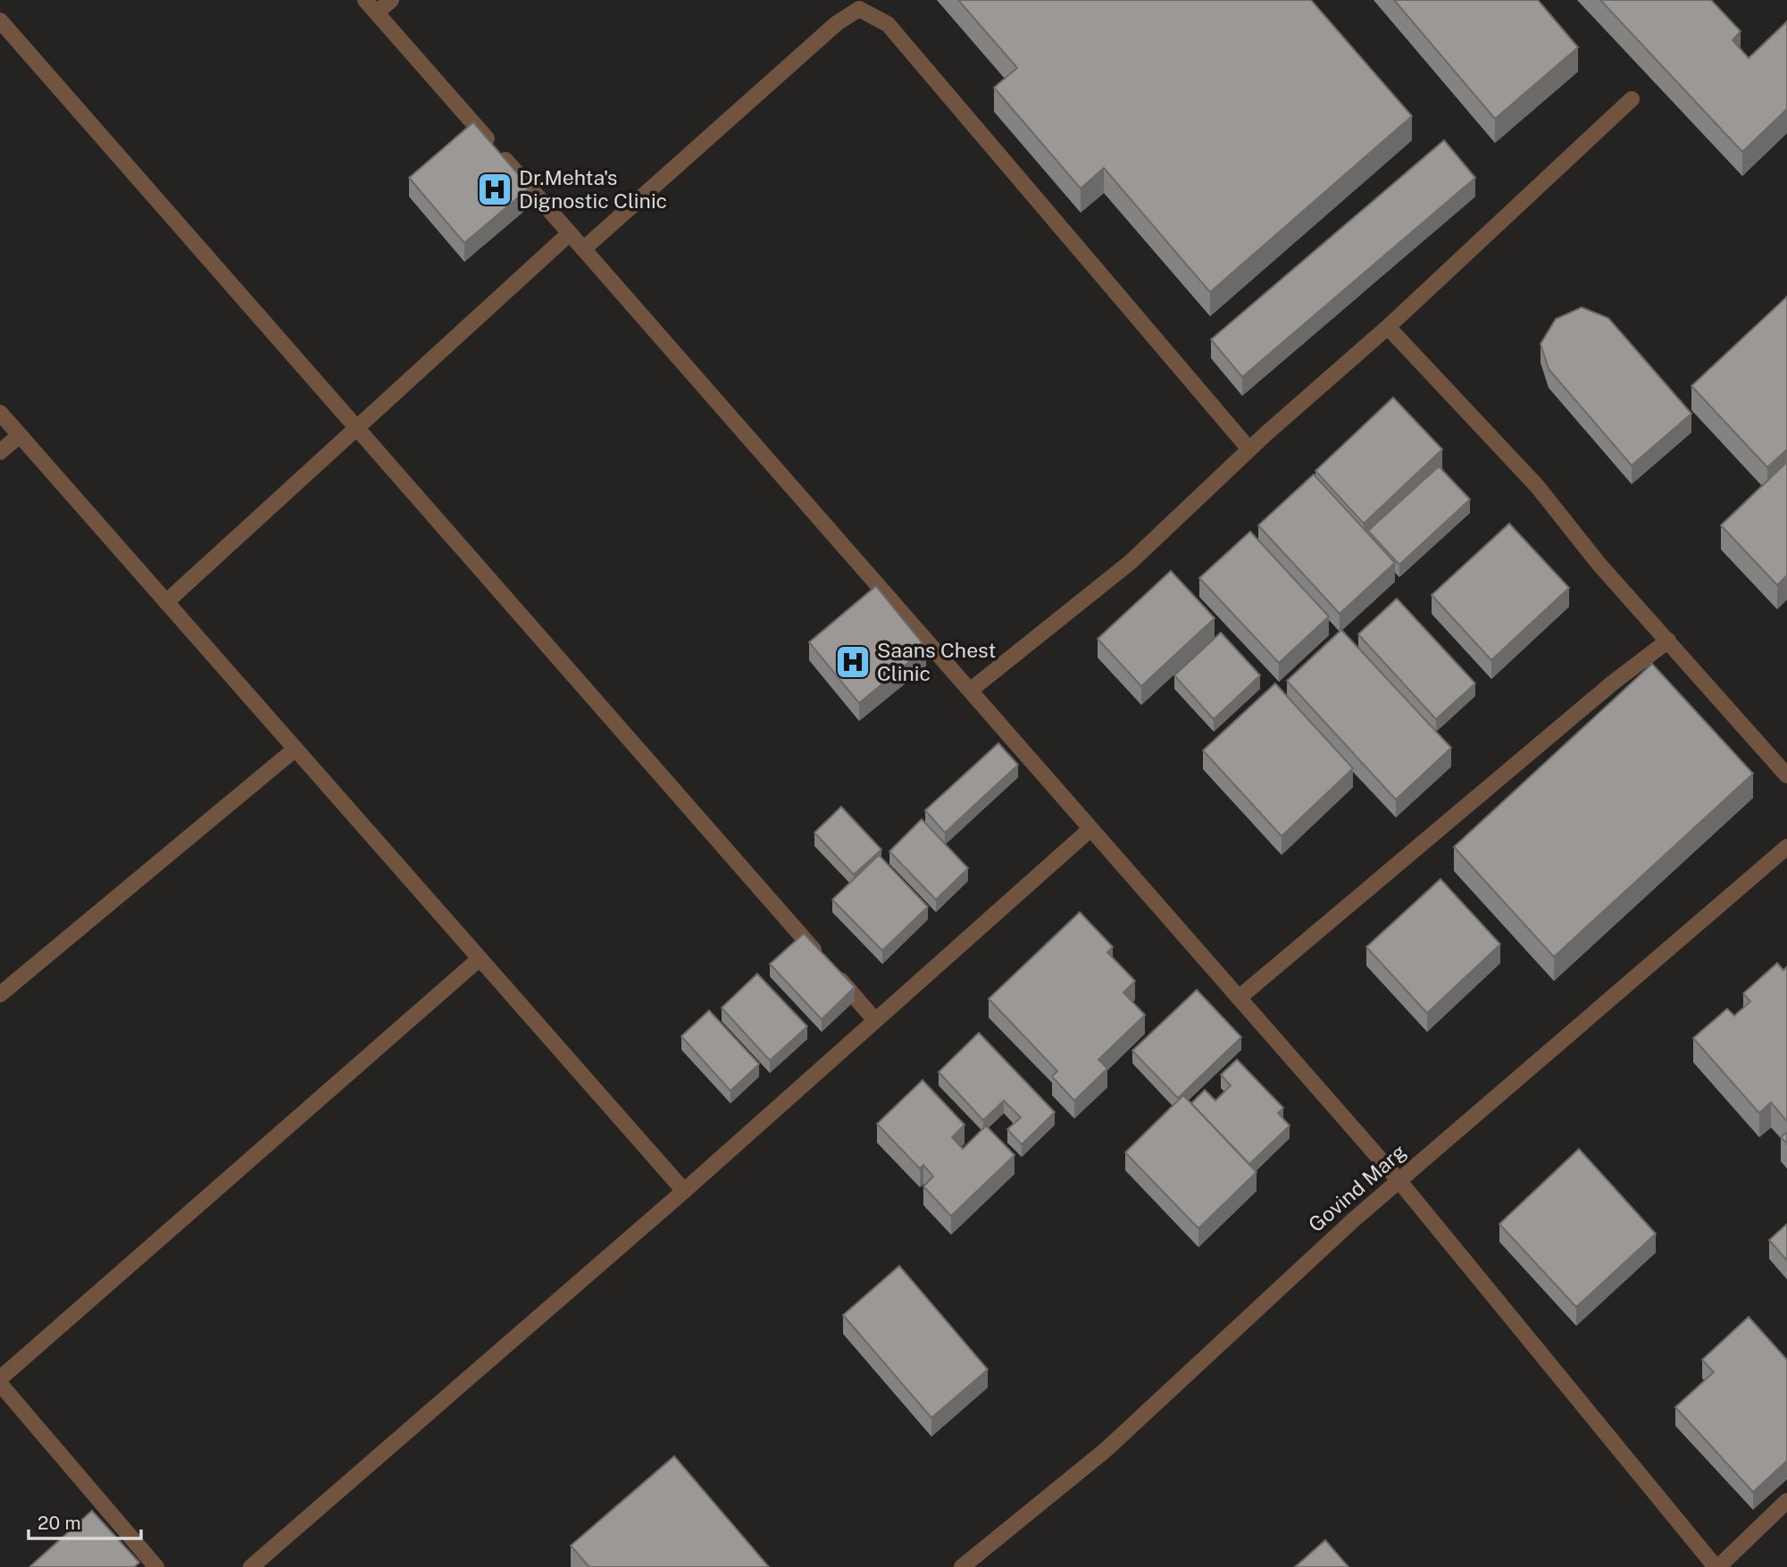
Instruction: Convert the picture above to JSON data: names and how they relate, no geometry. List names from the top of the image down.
{
  "streets": {
    "street": ["Govind Marg"]
  },
  "places": {
    "hospital": ["Dr.Mehta's Dignostic Clinic", "Saans Chest Clinic"]
  },
  "scale_bar": "20 m"
}
